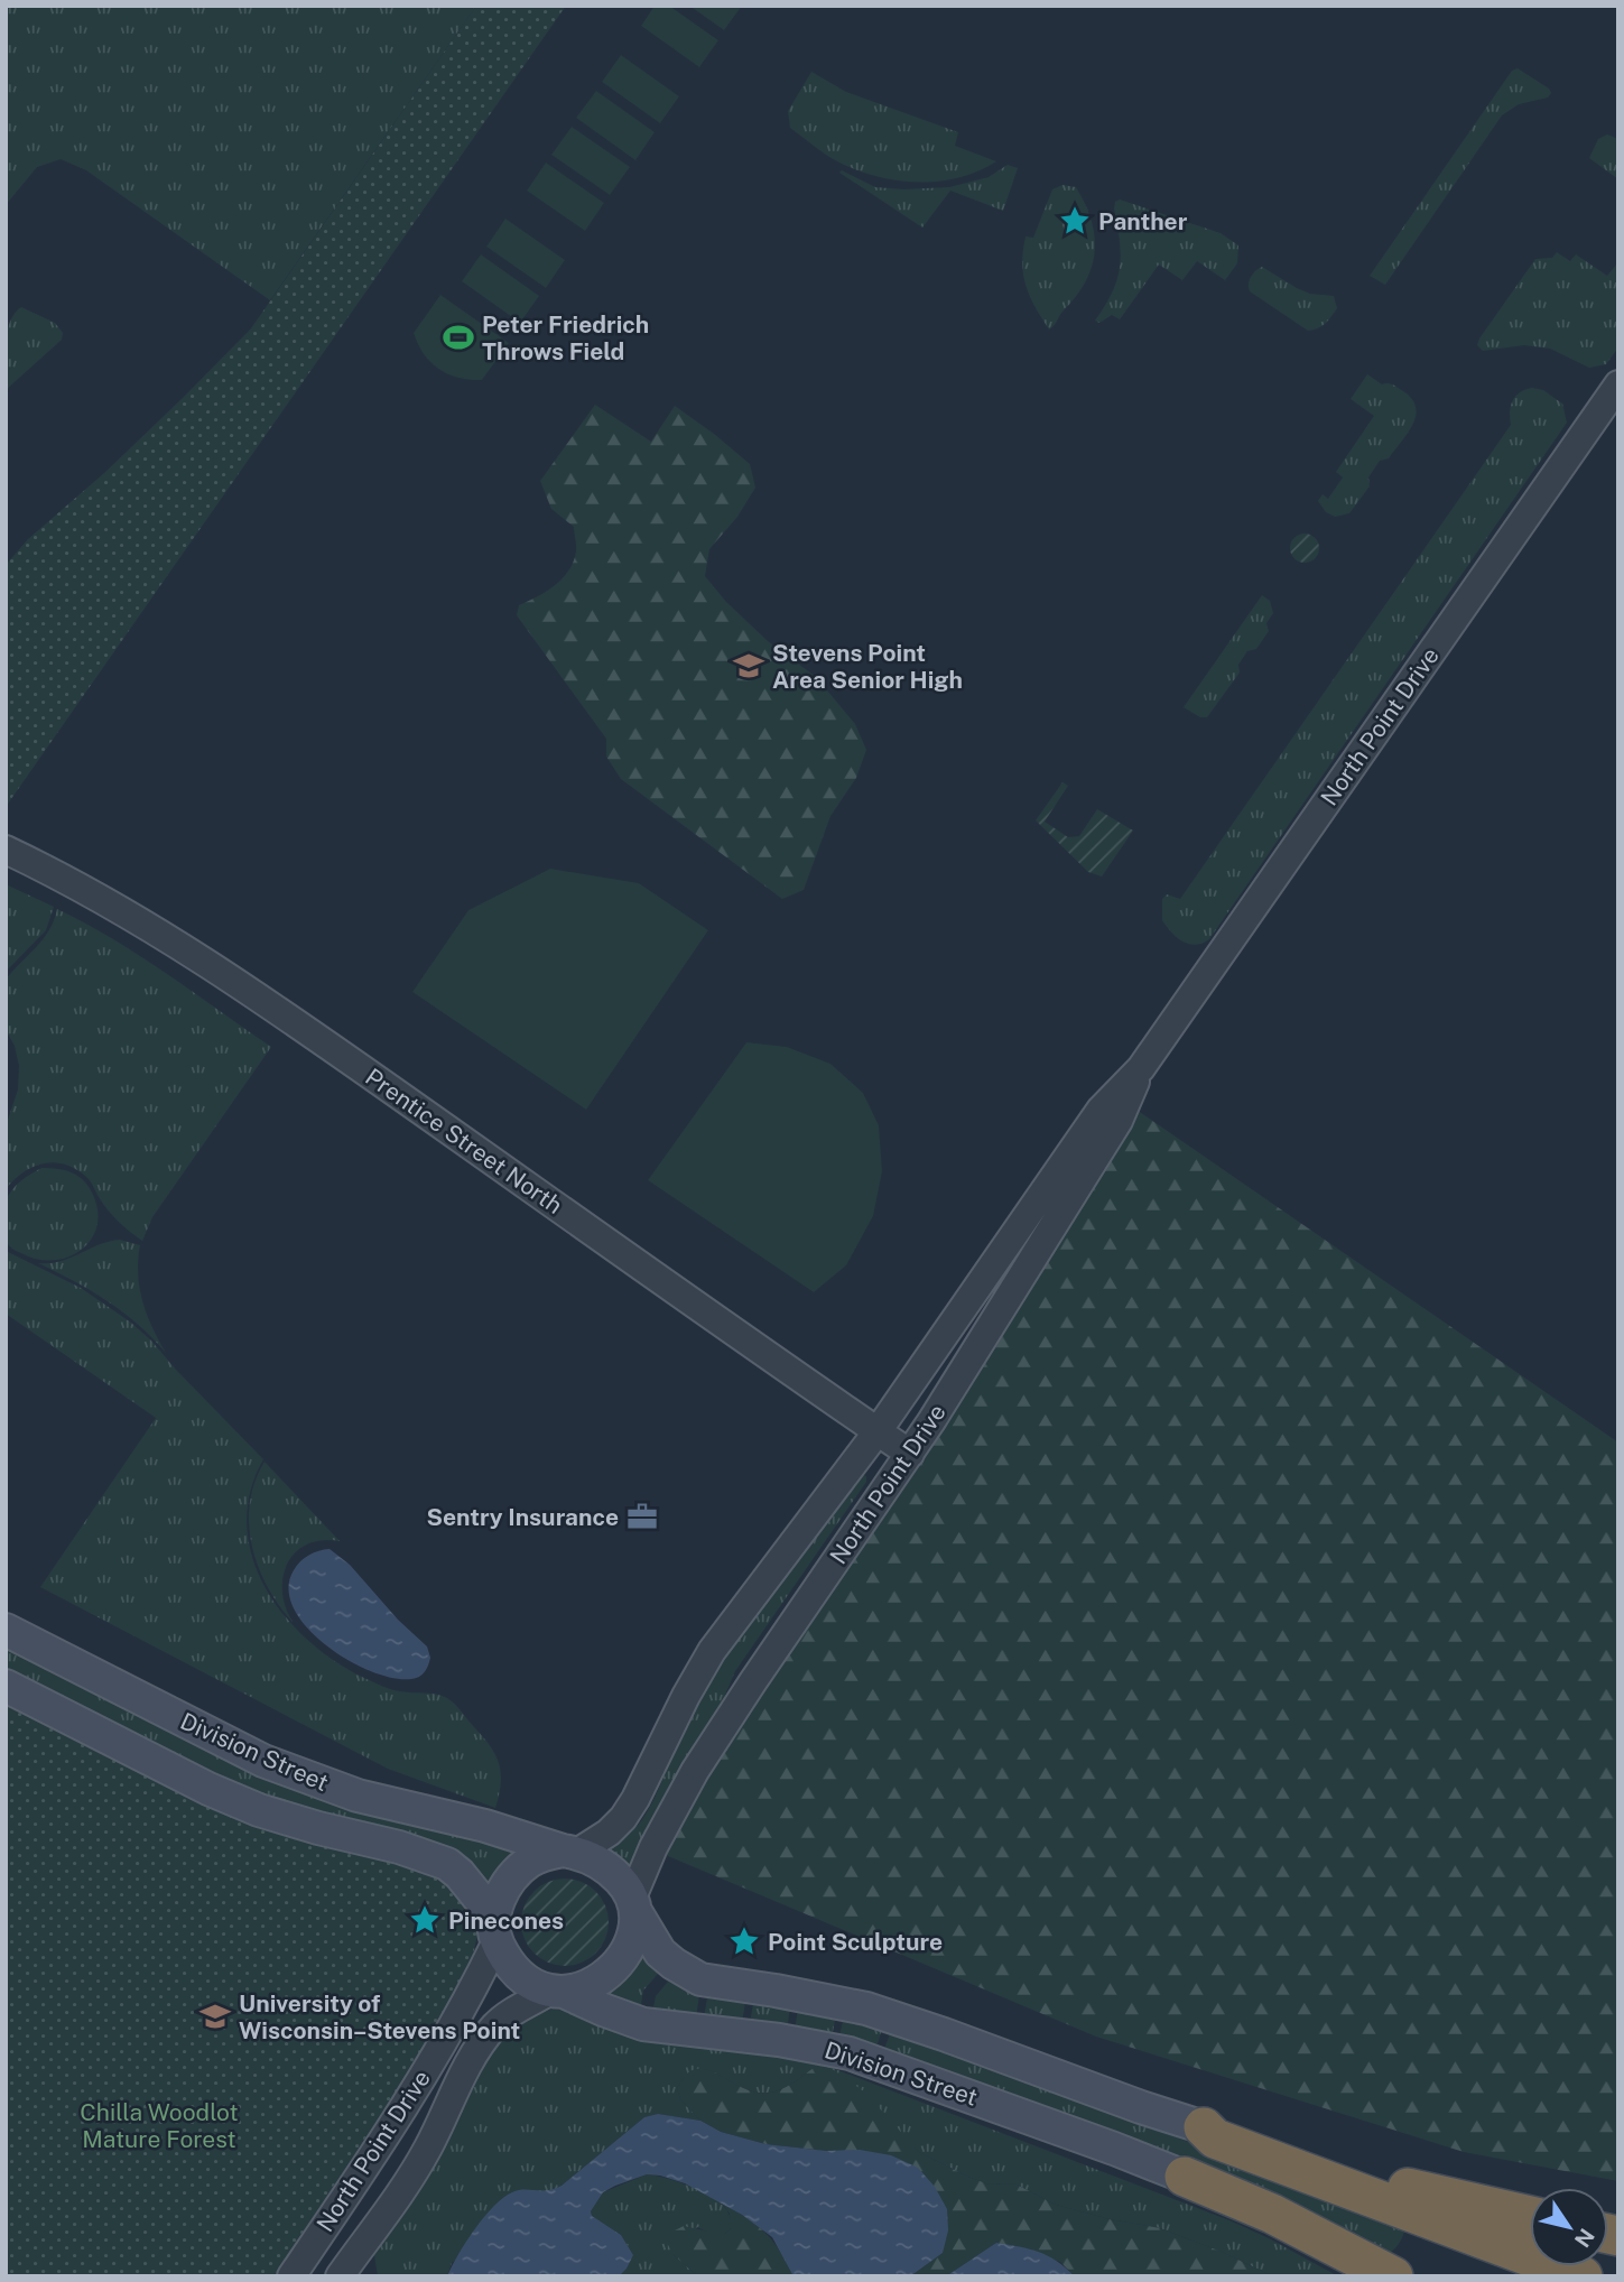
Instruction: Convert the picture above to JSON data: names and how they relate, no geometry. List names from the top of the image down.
{
  "streets": {
    "main road": ["Division Street"],
    "street": ["North Point Drive", "Prentice Street North"]
  },
  "crossings": [
    ["North Point Drive", "Prentice Street North"],
    ["North Point Drive", "Division Street"]
  ],
  "parks": ["Chilla Woodlot Mature Forest"],
  "places": {
    "place": ["Panther", "Pinecones", "Point Sculpture"],
    "sports": ["Peter Friedrich Throws Field"],
    "school or university": ["Stevens Point Area Senior High", "University of Wisconsin–Stevens Point"],
    "office": ["Sentry Insurance"]
  },
  "north": "bottom right"
}
